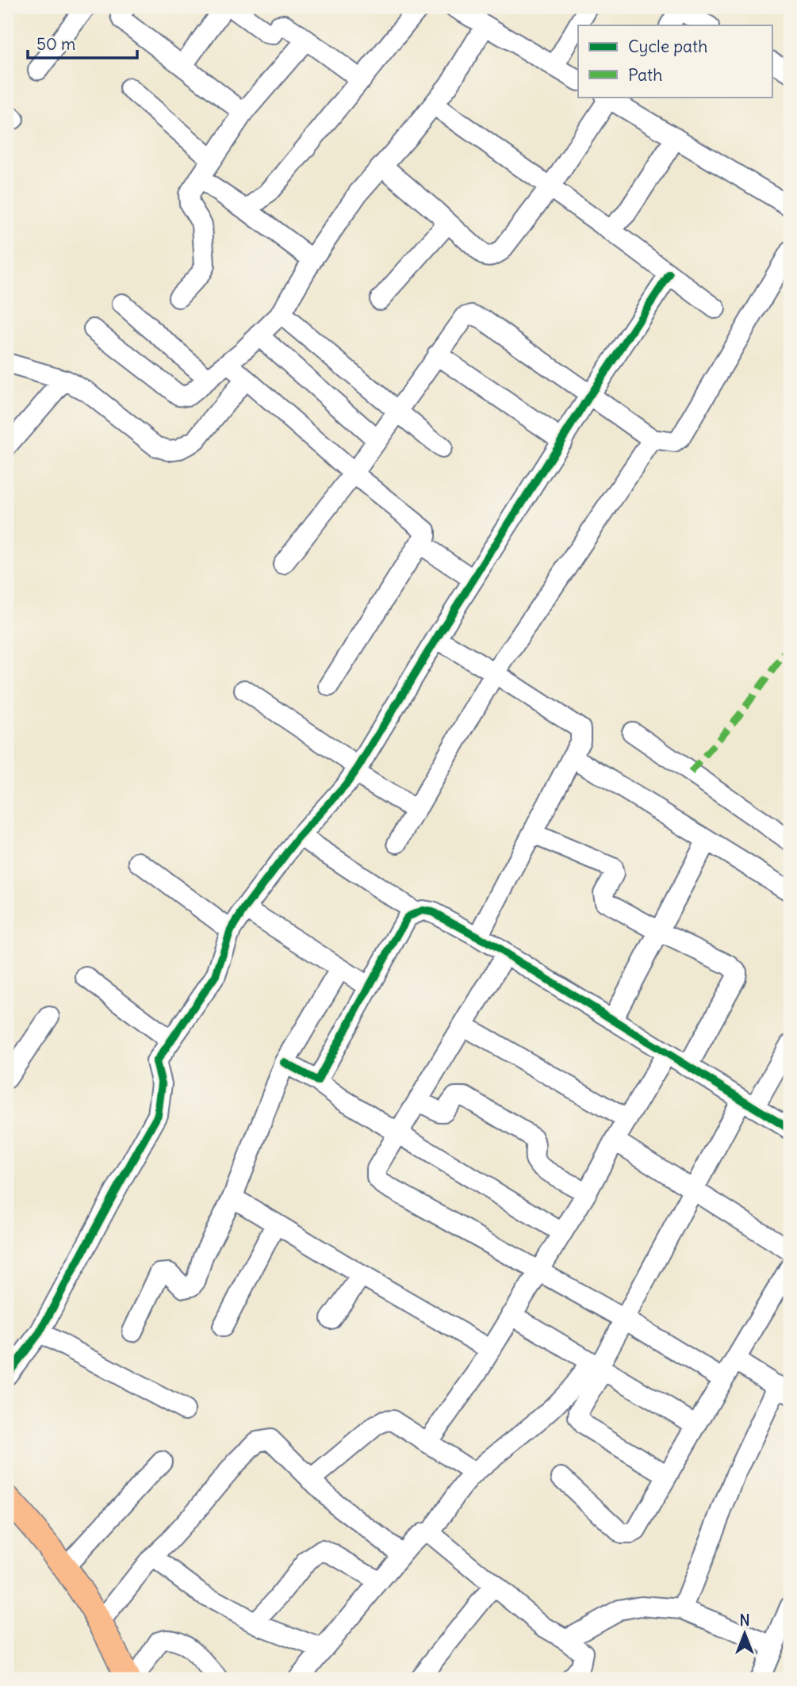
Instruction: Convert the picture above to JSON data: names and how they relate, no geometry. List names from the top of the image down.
{
  "legend": ["Cycle path", "Path"],
  "scale_bar": "50 m",
  "north": "top"
}
